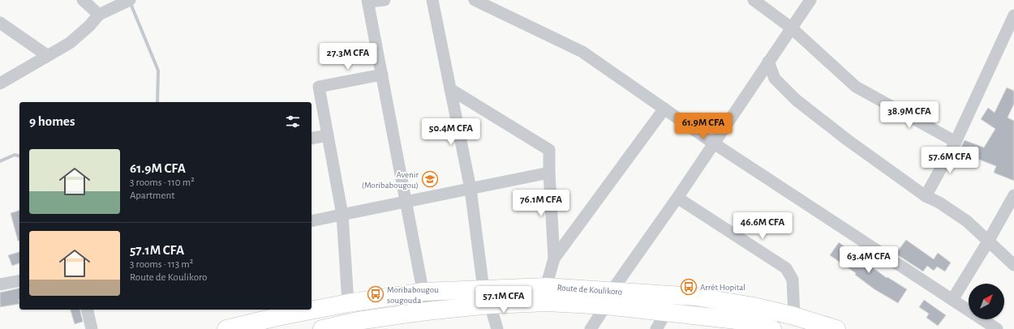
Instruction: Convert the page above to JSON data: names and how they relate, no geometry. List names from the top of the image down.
{
  "streets": {
    "main road": ["Route de Koulikoro"]
  },
  "places": {
    "school or university": ["Avenir (Moribabougou)"],
    "bus stop": ["Arrêt Hopital", "Moribabougou sougouda"]
  },
  "north": "top right",
  "page": {
    "price": [
      "27.3M CFA",
      "38.9M CFA",
      "61.9M CFA",
      "50.4M CFA",
      "57.6M CFA",
      "76.1M CFA",
      "46.6M CFA",
      "63.4M CFA",
      "57.1M CFA"
    ],
    "heading": "9 homes",
    "list": [
      {
        "name": "61.9M CFA",
        "note": "3 rooms · 110 m² · Apartment"
      },
      {
        "name": "57.1M CFA",
        "note": "3 rooms · 113 m² · Route de Koulikoro"
      }
    ]
  }
}
